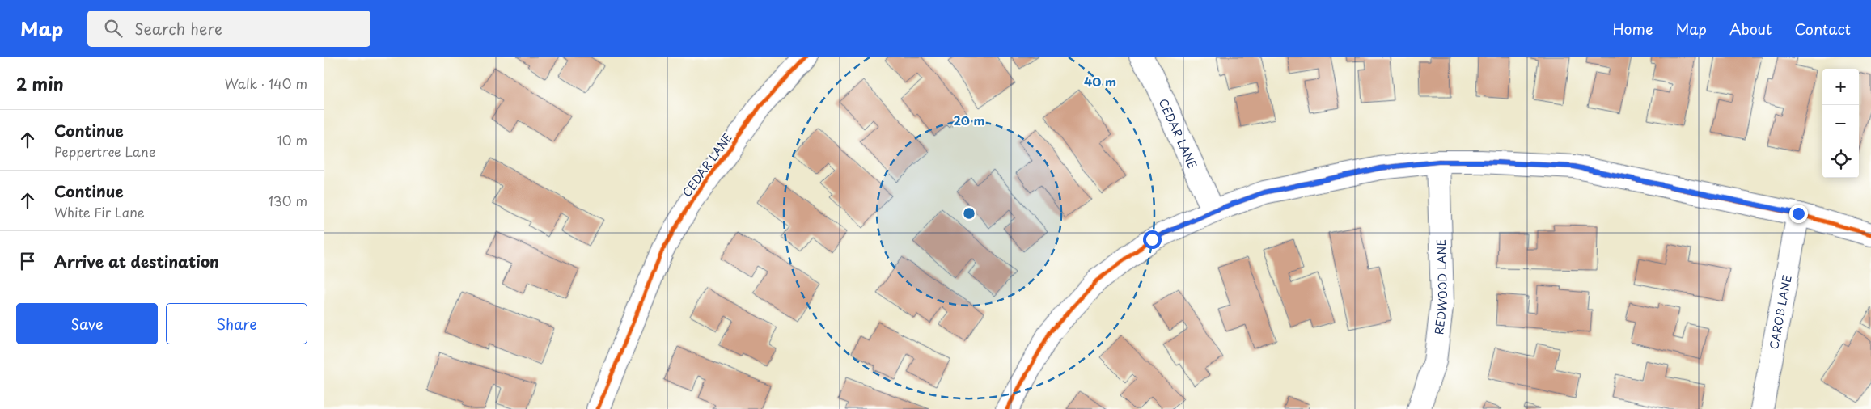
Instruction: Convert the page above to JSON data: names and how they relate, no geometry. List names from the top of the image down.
{
  "streets": {
    "street": ["CEDAR LANE", "REDWOOD LANE", "CAROB LANE"]
  },
  "page": {
    "header": "Map",
    "search": "Search here",
    "nav": [
      "Home",
      "Map",
      "About",
      "Contact"
    ],
    "heading": ["2 min", "Walk · 140 m"],
    "map_buttons": ["+", "−"],
    "list": [
      ["Continue", "Peppertree Lane", "10 m"],
      ["Continue", "White Fir Lane", "130 m"],
      "Arrive at destination"
    ],
    "buttons": ["Save", "Share"]
  },
  "rings": ["40 m", "20 m"]
}
